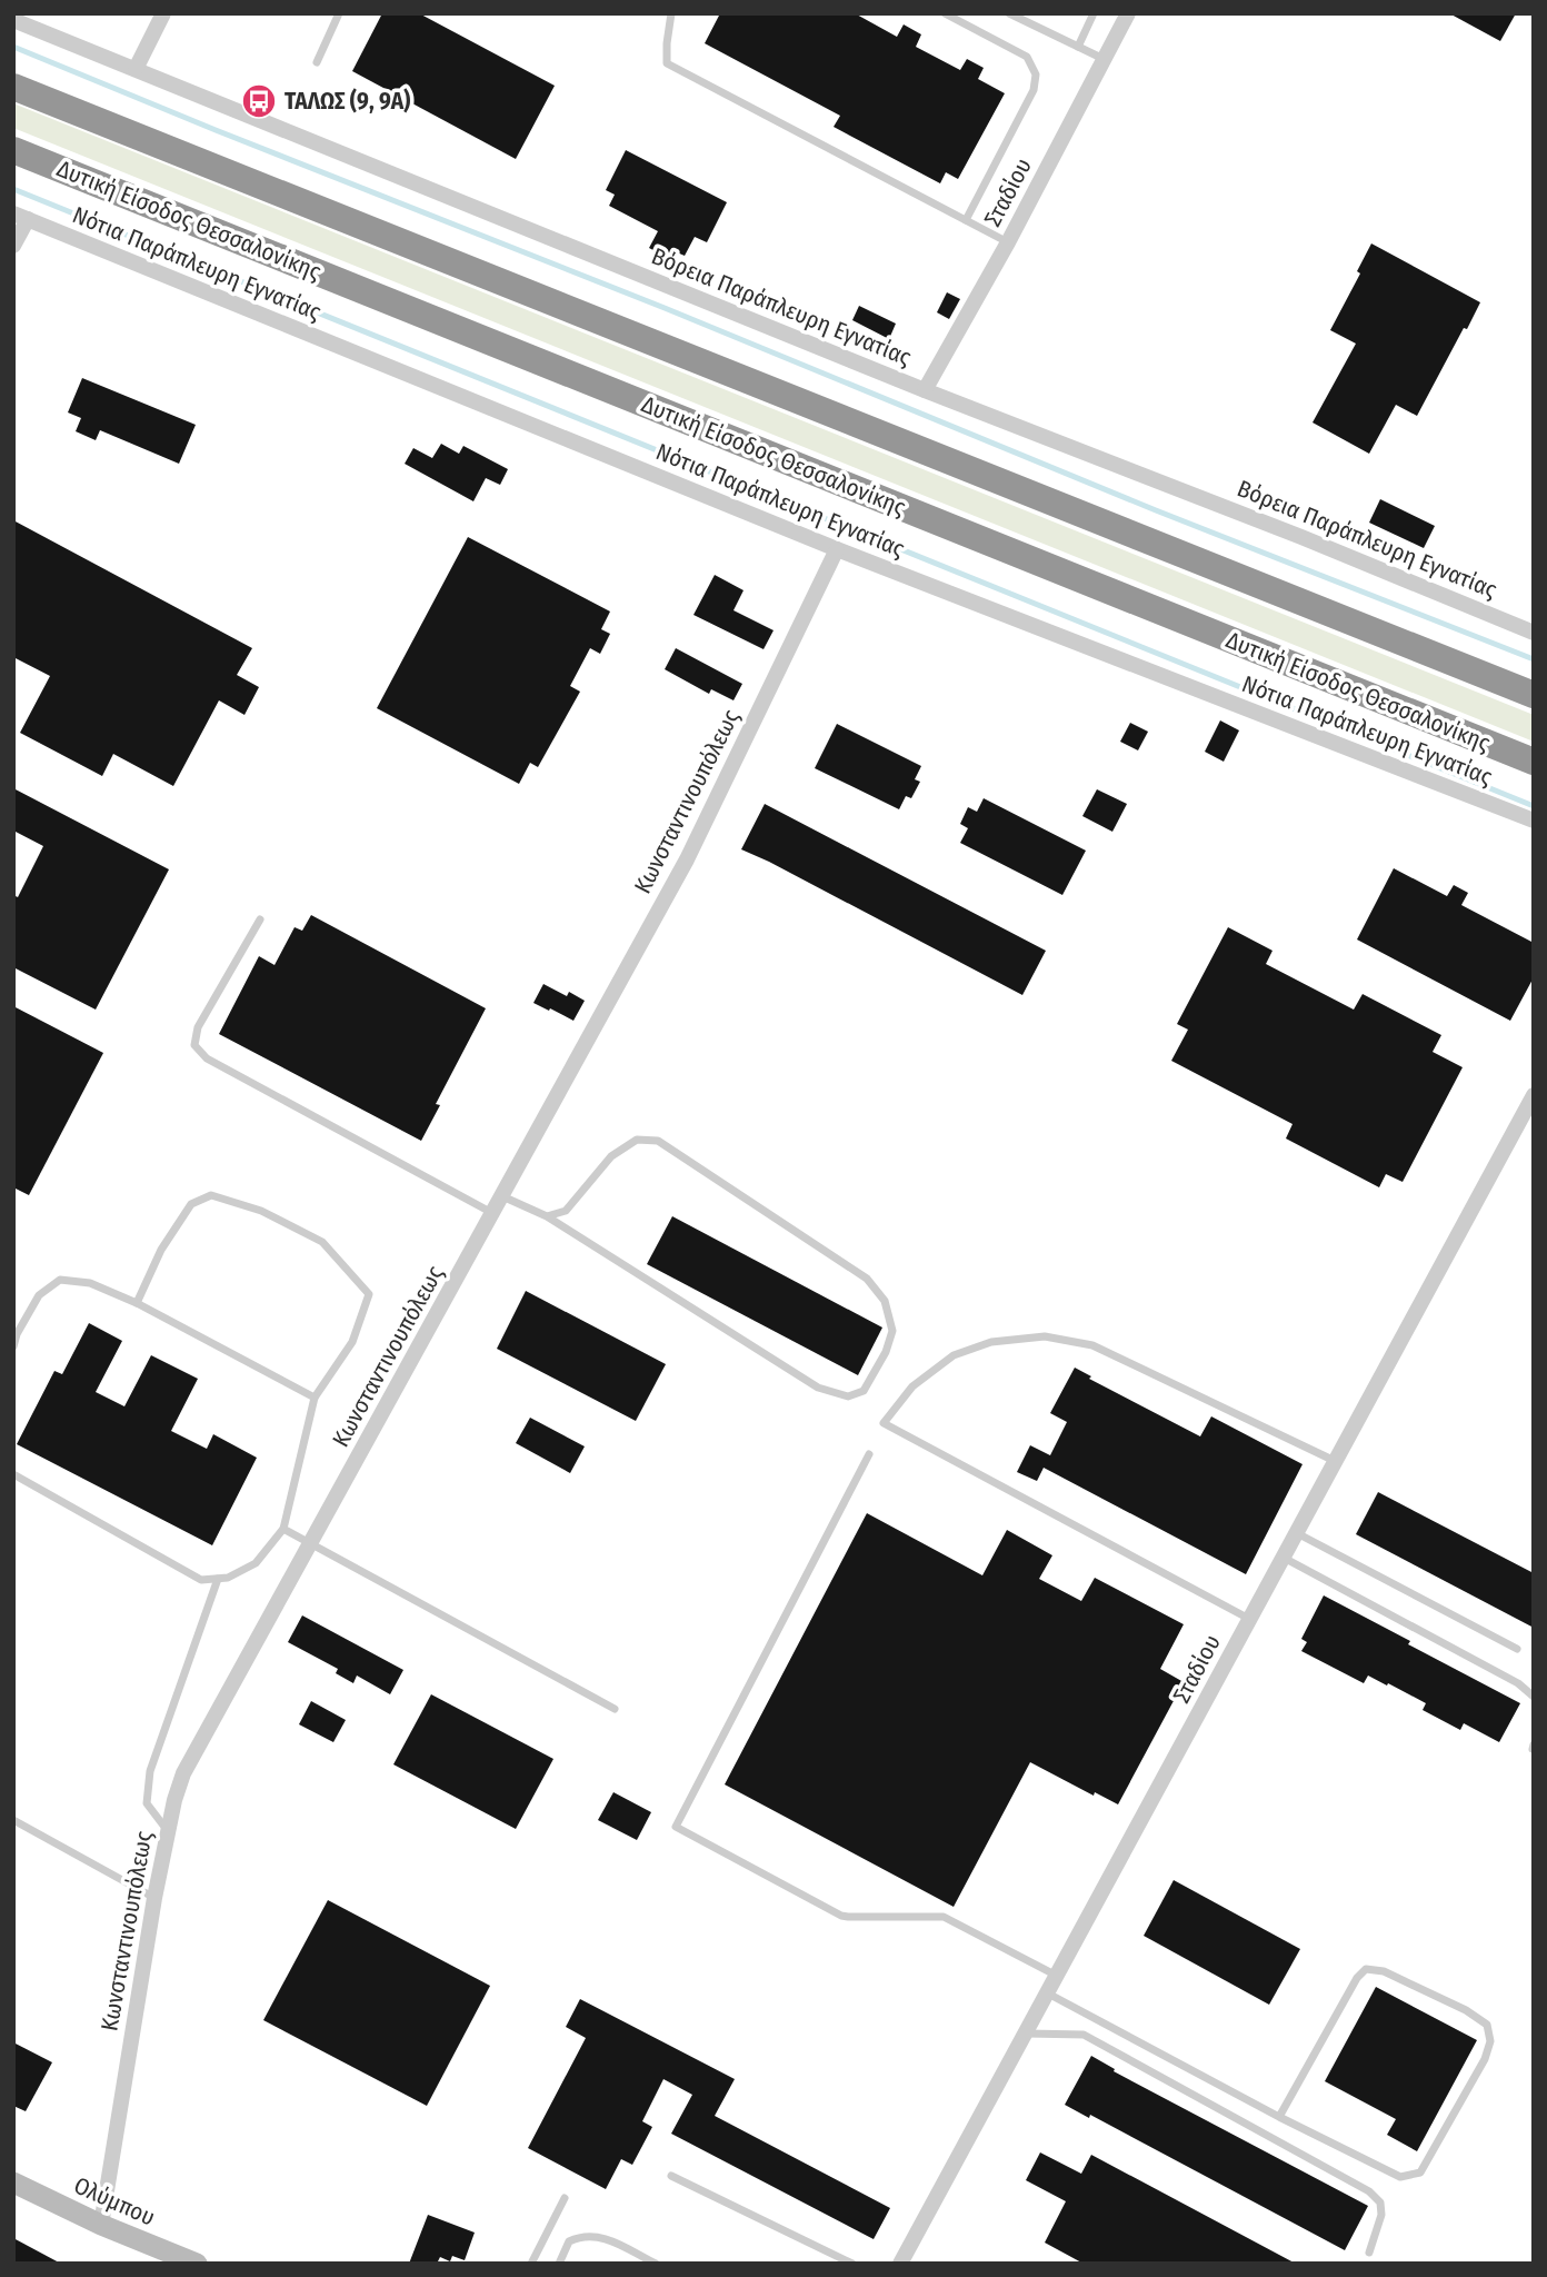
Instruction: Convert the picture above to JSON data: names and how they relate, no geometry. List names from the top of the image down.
{
  "streets": {
    "highway": ["Δυτική Είσοδος Θεσσαλονίκης"],
    "street": [
      "Σταδίου",
      "Νότια Παράπλευρη Εγνατίας",
      "Βόρεια Παράπλευρη Εγνατίας",
      "Κωνσταντινουπόλεως",
      "Ολύμπου"
    ]
  },
  "crossings": [
    ["Σταδίου", "Βόρεια Παράπλευρη Εγνατίας"],
    ["Νότια Παράπλευρη Εγνατίας", "Κωνσταντινουπόλεως"],
    ["Κωνσταντινουπόλεως", "Ολύμπου"]
  ],
  "places": {
    "bus stop": ["ΤΑΛΩΣ (9, 9Α)"]
  }
}
